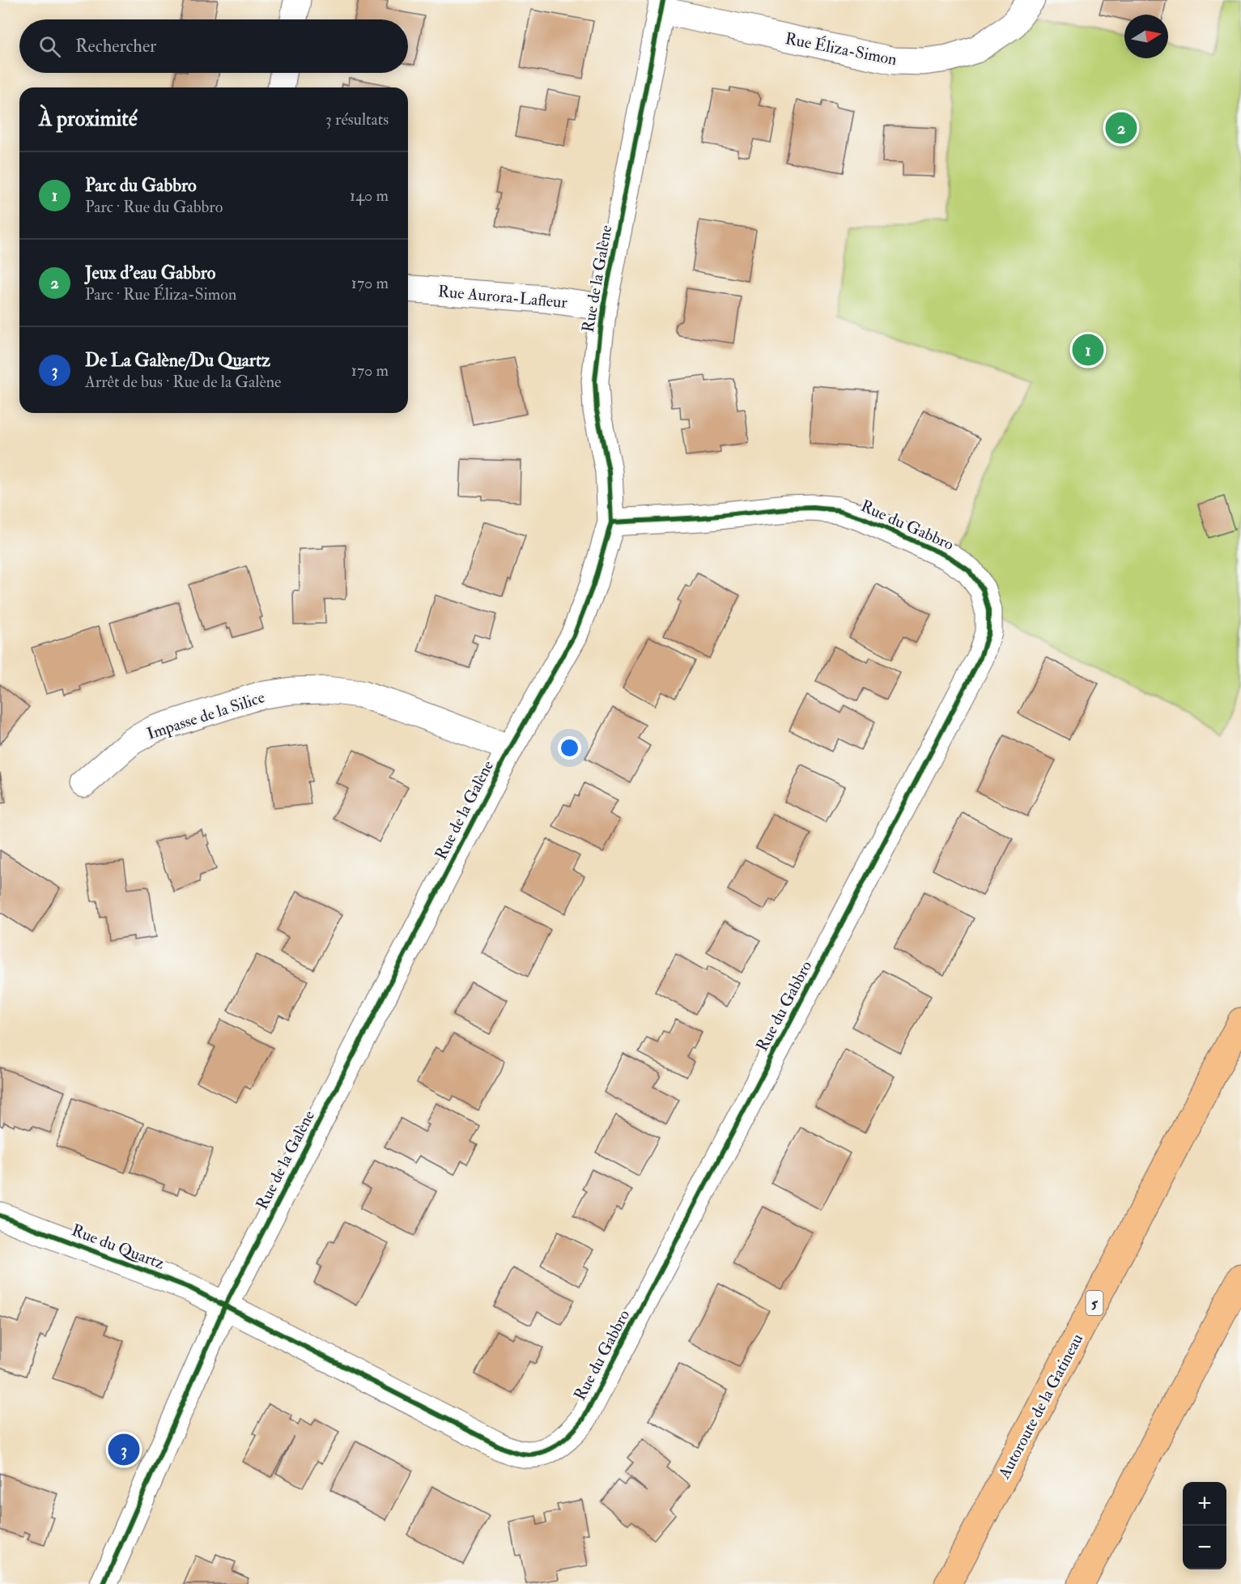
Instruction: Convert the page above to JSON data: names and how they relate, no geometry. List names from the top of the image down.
{
  "streets": {
    "highway": ["5", "Autoroute de la Gatineau"],
    "street": [
      "Rue Éliza-Simon",
      "Rue de la Galène",
      "Rue Aurora-Lafleur",
      "Rue du Gabbro",
      "Impasse de la Silice",
      "Rue du Quartz"
    ]
  },
  "crossings": [
    ["Rue Éliza-Simon", "Rue de la Galène"],
    ["Rue de la Galène", "Rue Aurora-Lafleur"],
    ["Rue de la Galène", "Rue du Gabbro"],
    ["Rue de la Galène", "Impasse de la Silice"],
    ["Rue de la Galène", "Rue du Quartz"],
    ["Rue du Gabbro", "Rue du Quartz"]
  ],
  "north": "right",
  "page": {
    "search": "Rechercher",
    "heading": ["À proximité", "3 résultats"],
    "pins": ["2", "1", "3"],
    "list": [
      {
        "mark": "1",
        "name": "Parc du Gabbro",
        "note": "Parc · Rue du Gabbro",
        "value": "140 m"
      },
      {
        "mark": "2",
        "name": "Jeux d'eau Gabbro",
        "note": "Parc · Rue Éliza-Simon",
        "value": "170 m"
      },
      {
        "mark": "3",
        "name": "De La Galène/Du Quartz",
        "note": "Arrêt de bus · Rue de la Galène",
        "value": "170 m"
      }
    ],
    "map_buttons": ["+", "−"]
  }
}
